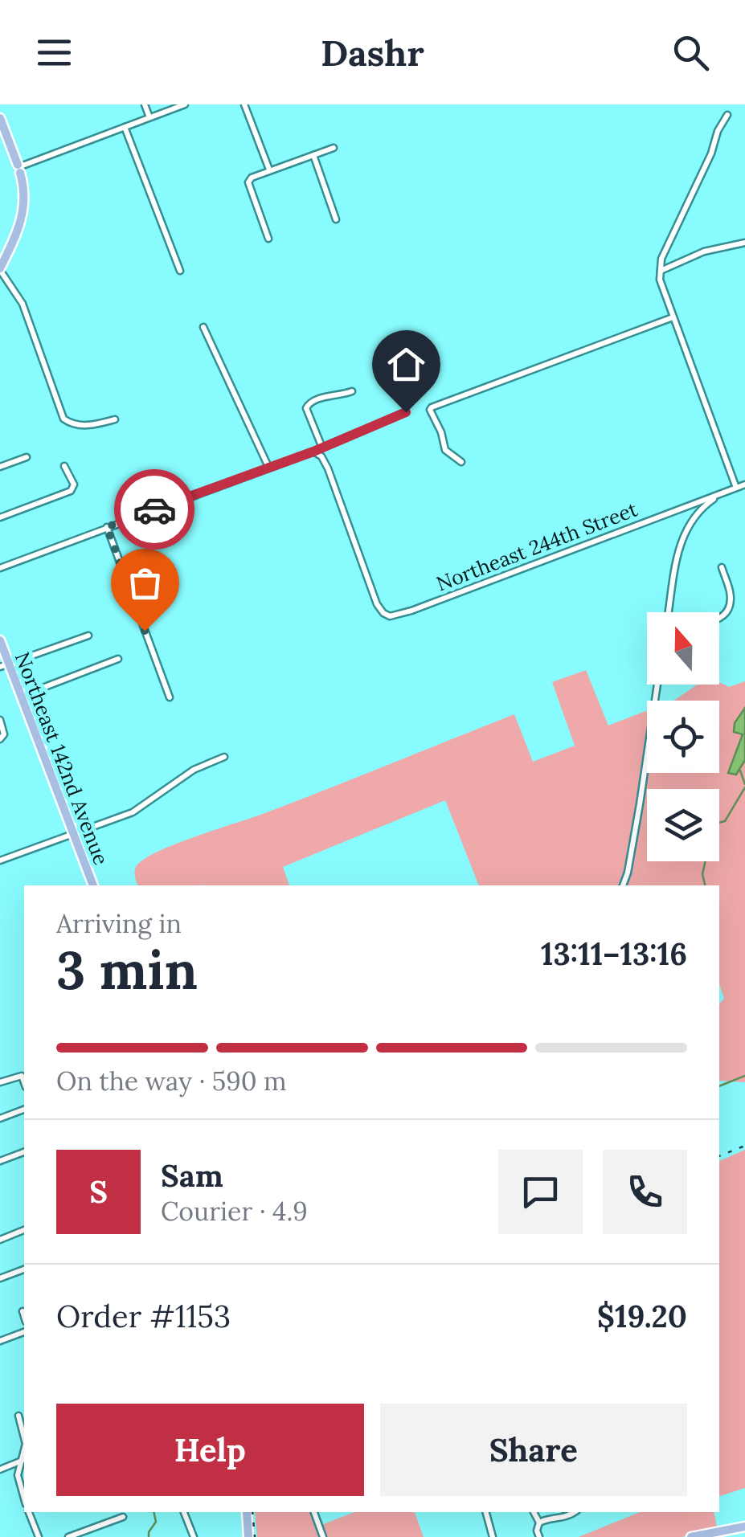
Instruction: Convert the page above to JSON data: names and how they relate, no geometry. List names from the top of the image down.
{
  "streets": {
    "main road": ["Northeast 142nd Avenue"],
    "street": ["Northeast 244th Street"]
  },
  "north": "top",
  "page": {
    "header": "Dashr",
    "heading": ["3 min", "Arriving in", "13:11–13:16"],
    "panel": [
      "Sam",
      "Courier · 4.9",
      "Order #1153",
      "$19.20"
    ],
    "bar": "On the way · 590 m",
    "round": "S",
    "buttons": ["Help", "Share"]
  }
}
